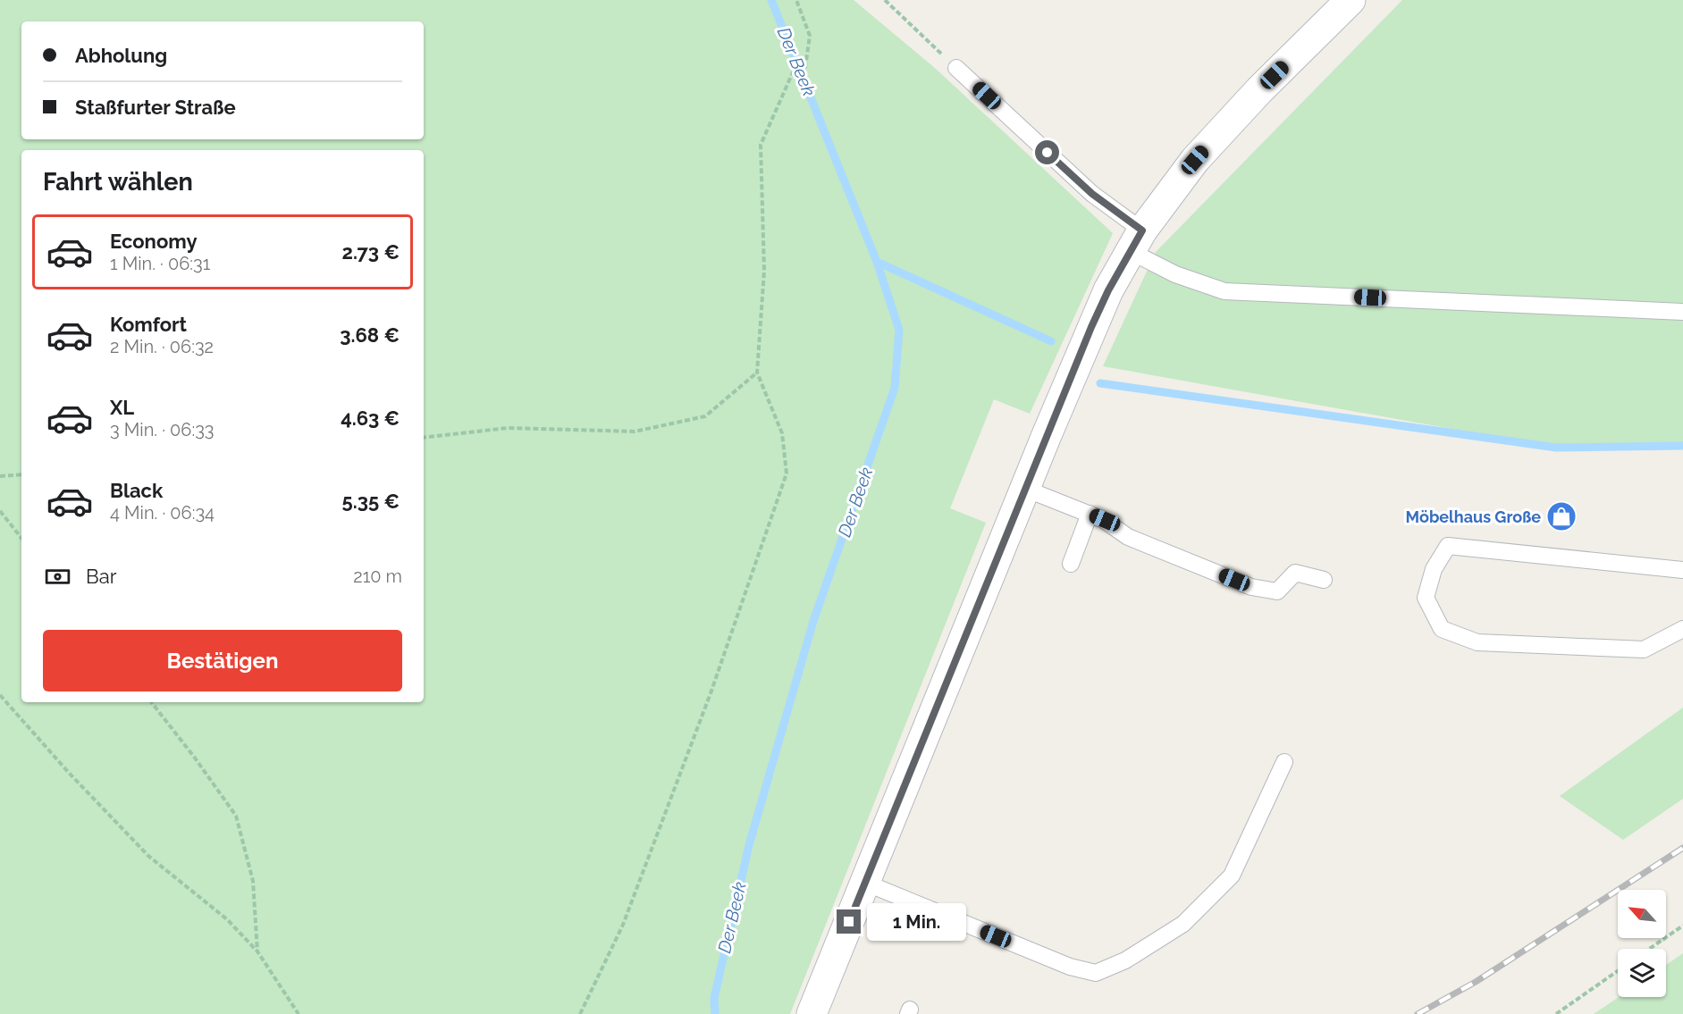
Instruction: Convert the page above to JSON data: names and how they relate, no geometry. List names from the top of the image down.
{
  "water": ["Der Beek"],
  "places": {
    "shop": ["Möbelhaus Große"]
  },
  "north": "top left",
  "page": {
    "banner": ["Abholung", "Staßfurter Straße"],
    "heading": "Fahrt wählen",
    "list": [
      {
        "name": "Economy",
        "note": "1 Min. · 06:31",
        "value": "2.73 €"
      },
      {
        "name": "Komfort",
        "note": "2 Min. · 06:32",
        "value": "3.68 €"
      },
      {
        "name": "XL",
        "note": "3 Min. · 06:33",
        "value": "4.63 €"
      },
      {
        "name": "Black",
        "note": "4 Min. · 06:34",
        "value": "5.35 €"
      }
    ],
    "pay": ["Bar", "210 m"],
    "buttons": "Bestätigen",
    "bubble": "1 Min."
  }
}
